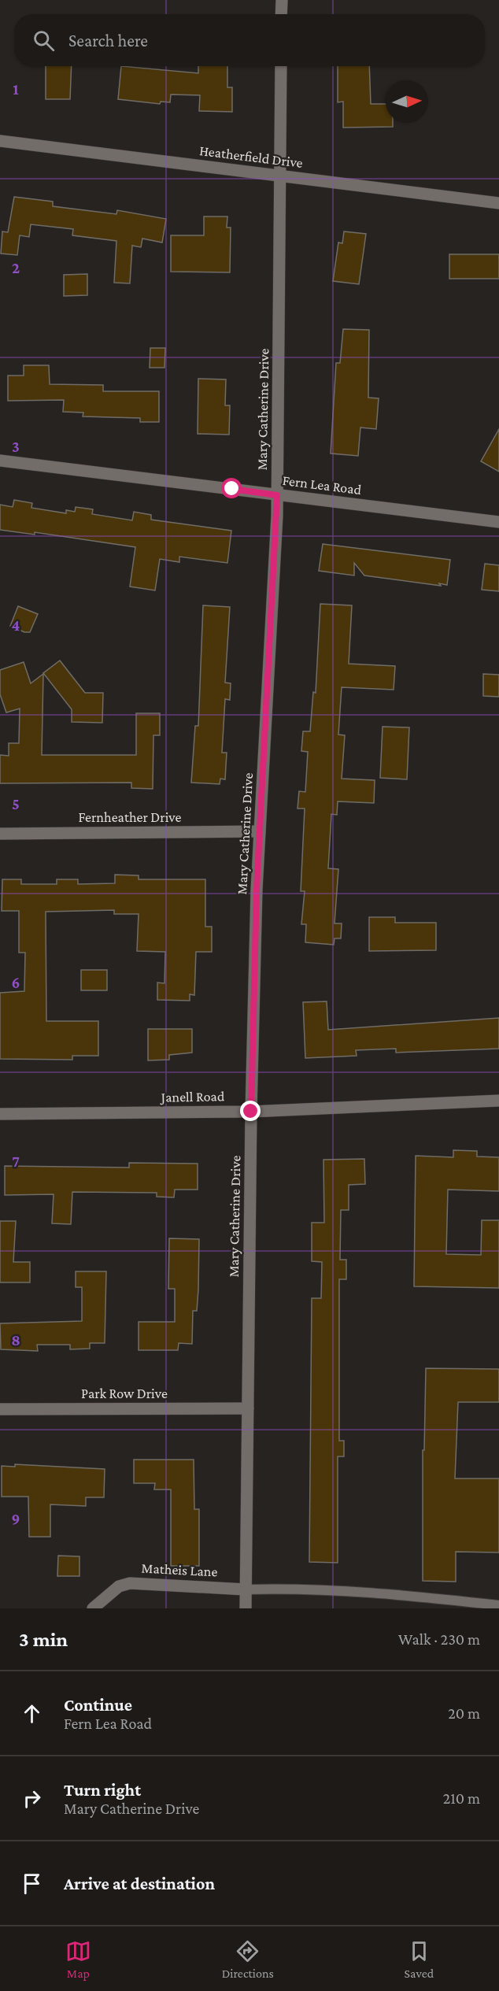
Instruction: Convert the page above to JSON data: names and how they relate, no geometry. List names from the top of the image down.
{
  "streets": {
    "street": [
      "Heatherfield Drive",
      "Mary Catherine Drive",
      "Fern Lea Road",
      "Fernheather Drive",
      "Janell Road",
      "Park Row Drive",
      "Matheis Lane"
    ]
  },
  "crossings": [
    ["Heatherfield Drive", "Mary Catherine Drive"],
    ["Mary Catherine Drive", "Fern Lea Road"],
    ["Mary Catherine Drive", "Fernheather Drive"],
    ["Mary Catherine Drive", "Janell Road"],
    ["Mary Catherine Drive", "Park Row Drive"],
    ["Mary Catherine Drive", "Matheis Lane"]
  ],
  "north": "right",
  "page": {
    "search": "Search here",
    "heading": ["3 min", "Walk · 230 m"],
    "list": [
      ["Continue", "Fern Lea Road", "20 m"],
      ["Turn right", "Mary Catherine Drive", "210 m"],
      "Arrive at destination"
    ],
    "nav": ["Map", "Directions", "Saved"]
  },
  "grid": {
    "rows": [
      "1",
      "2",
      "3",
      "4",
      "5",
      "6",
      "7",
      "8",
      "9"
    ]
  }
}
